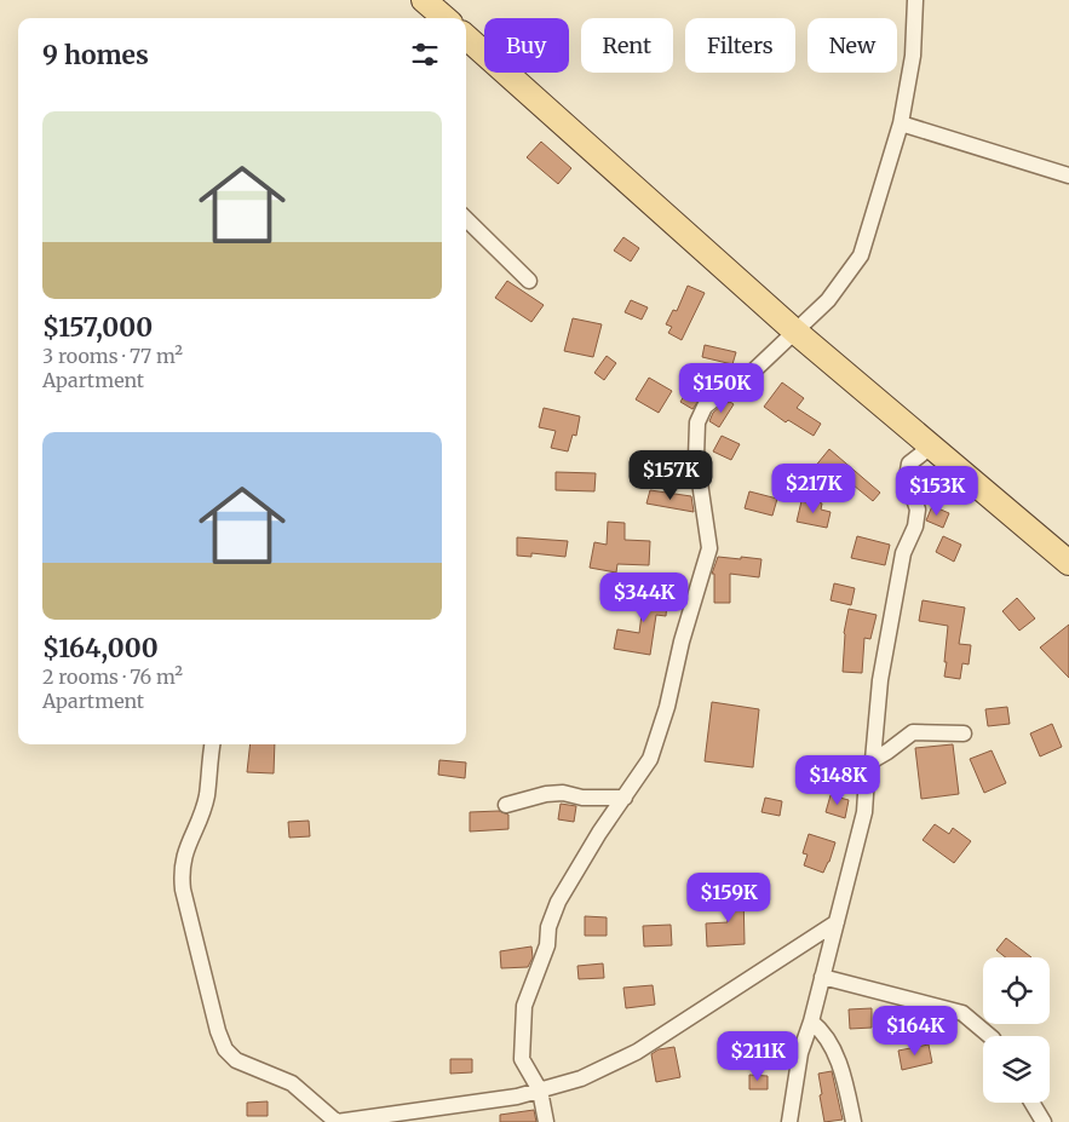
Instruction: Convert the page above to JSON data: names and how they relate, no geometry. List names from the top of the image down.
{
  "page": {
    "chip": [
      "Buy",
      "Rent",
      "Filters",
      "New"
    ],
    "heading": "9 homes",
    "list": [
      {
        "name": "$157,000",
        "note": "3 rooms · 77 m² · Apartment"
      },
      {
        "name": "$164,000",
        "note": "2 rooms · 76 m² · Apartment"
      }
    ],
    "price": [
      "$150K",
      "$157K",
      "$217K",
      "$153K",
      "$344K",
      "$148K",
      "$159K",
      "$164K",
      "$211K"
    ]
  }
}
